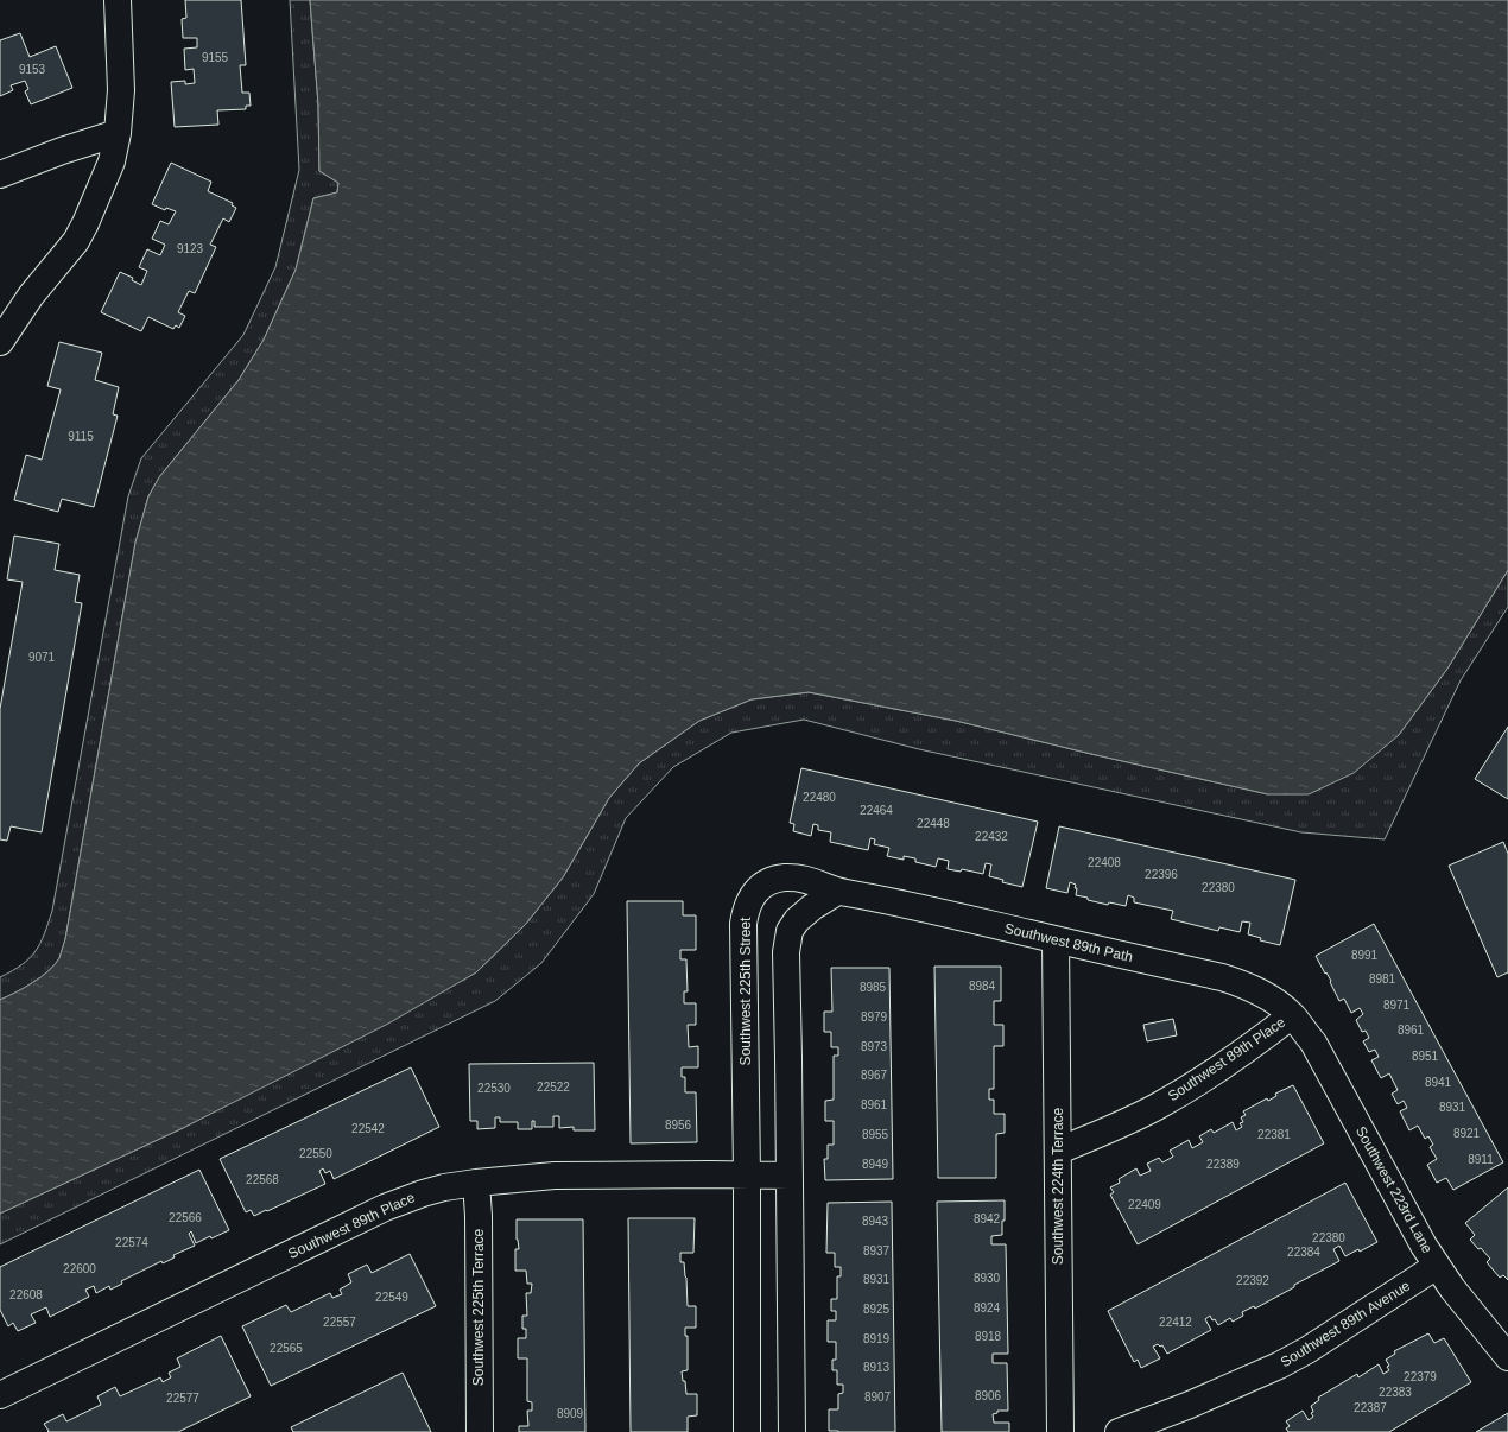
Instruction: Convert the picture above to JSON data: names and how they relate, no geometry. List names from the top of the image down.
{
  "streets": {
    "street": [
      "Southwest 89th Path",
      "Southwest 225th Street",
      "Southwest 89th Place",
      "Southwest 224th Terrace",
      "Southwest 223rd Lane",
      "Southwest 225th Terrace",
      "Southwest 89th Avenue"
    ]
  },
  "crossings": [
    ["Southwest 89th Path", "Southwest 225th Street"],
    ["Southwest 89th Path", "Southwest 89th Place"],
    ["Southwest 89th Path", "Southwest 224th Terrace"],
    ["Southwest 89th Path", "Southwest 223rd Lane"],
    ["Southwest 225th Street", "Southwest 89th Place"],
    ["Southwest 89th Place", "Southwest 224th Terrace"],
    ["Southwest 89th Place", "Southwest 223rd Lane"],
    ["Southwest 89th Place", "Southwest 225th Terrace"],
    ["Southwest 223rd Lane", "Southwest 89th Avenue"]
  ],
  "house_numbers": [
    "9155",
    "9153",
    "9123",
    "9115",
    "9071",
    "22480",
    "22464",
    "22448",
    "22432",
    "22408",
    "22396",
    "22380",
    "8991",
    "8981",
    "8984",
    "8985",
    "8971",
    "8979",
    "8961",
    "8973",
    "8951",
    "8967",
    "8941",
    "22522",
    "22530",
    "8961",
    "8931",
    "8956",
    "22542",
    "8921",
    "8955",
    "22381",
    "22550",
    "8911",
    "8949",
    "22389",
    "22568",
    "22409",
    "22566",
    "8942",
    "8943",
    "22380",
    "22574",
    "8937",
    "22384",
    "22600",
    "8930",
    "8931",
    "22392",
    "22608",
    "22549",
    "8924",
    "8925",
    "22557",
    "22412",
    "8918",
    "8919",
    "22565",
    "8913",
    "22379",
    "22383",
    "8906",
    "8907",
    "22577",
    "22387",
    "8909"
  ]
}
